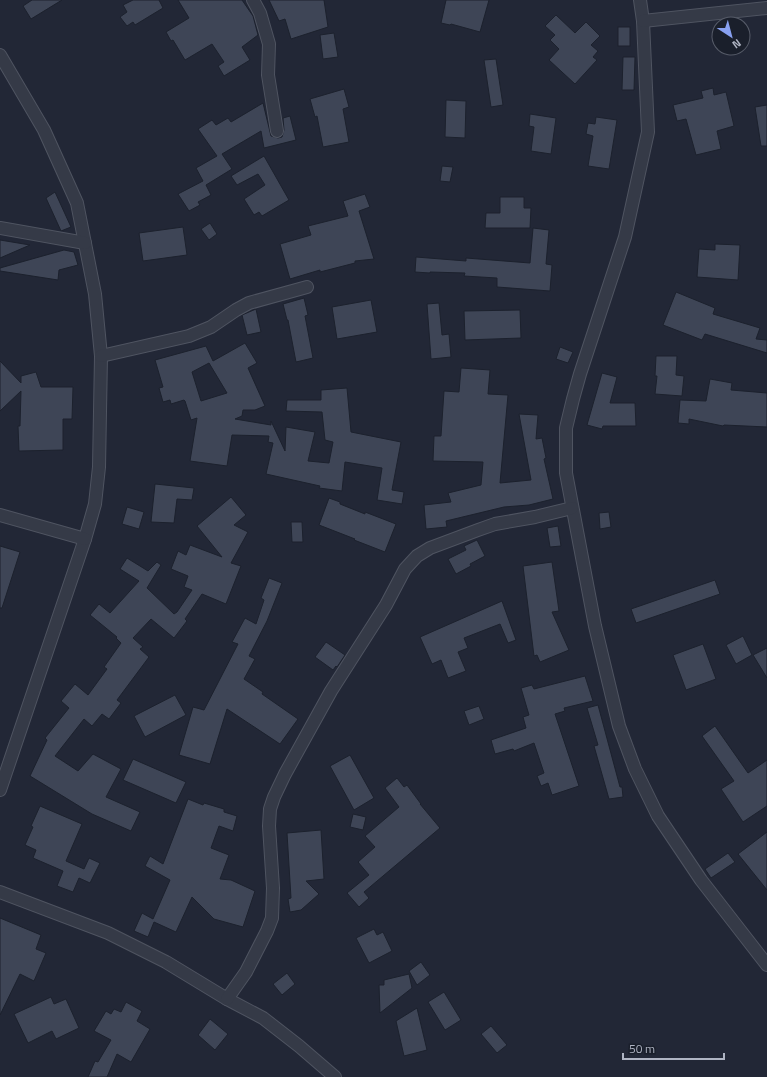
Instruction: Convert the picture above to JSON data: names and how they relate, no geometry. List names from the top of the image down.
{
  "scale_bar": "50 m",
  "north": "bottom right"
}
